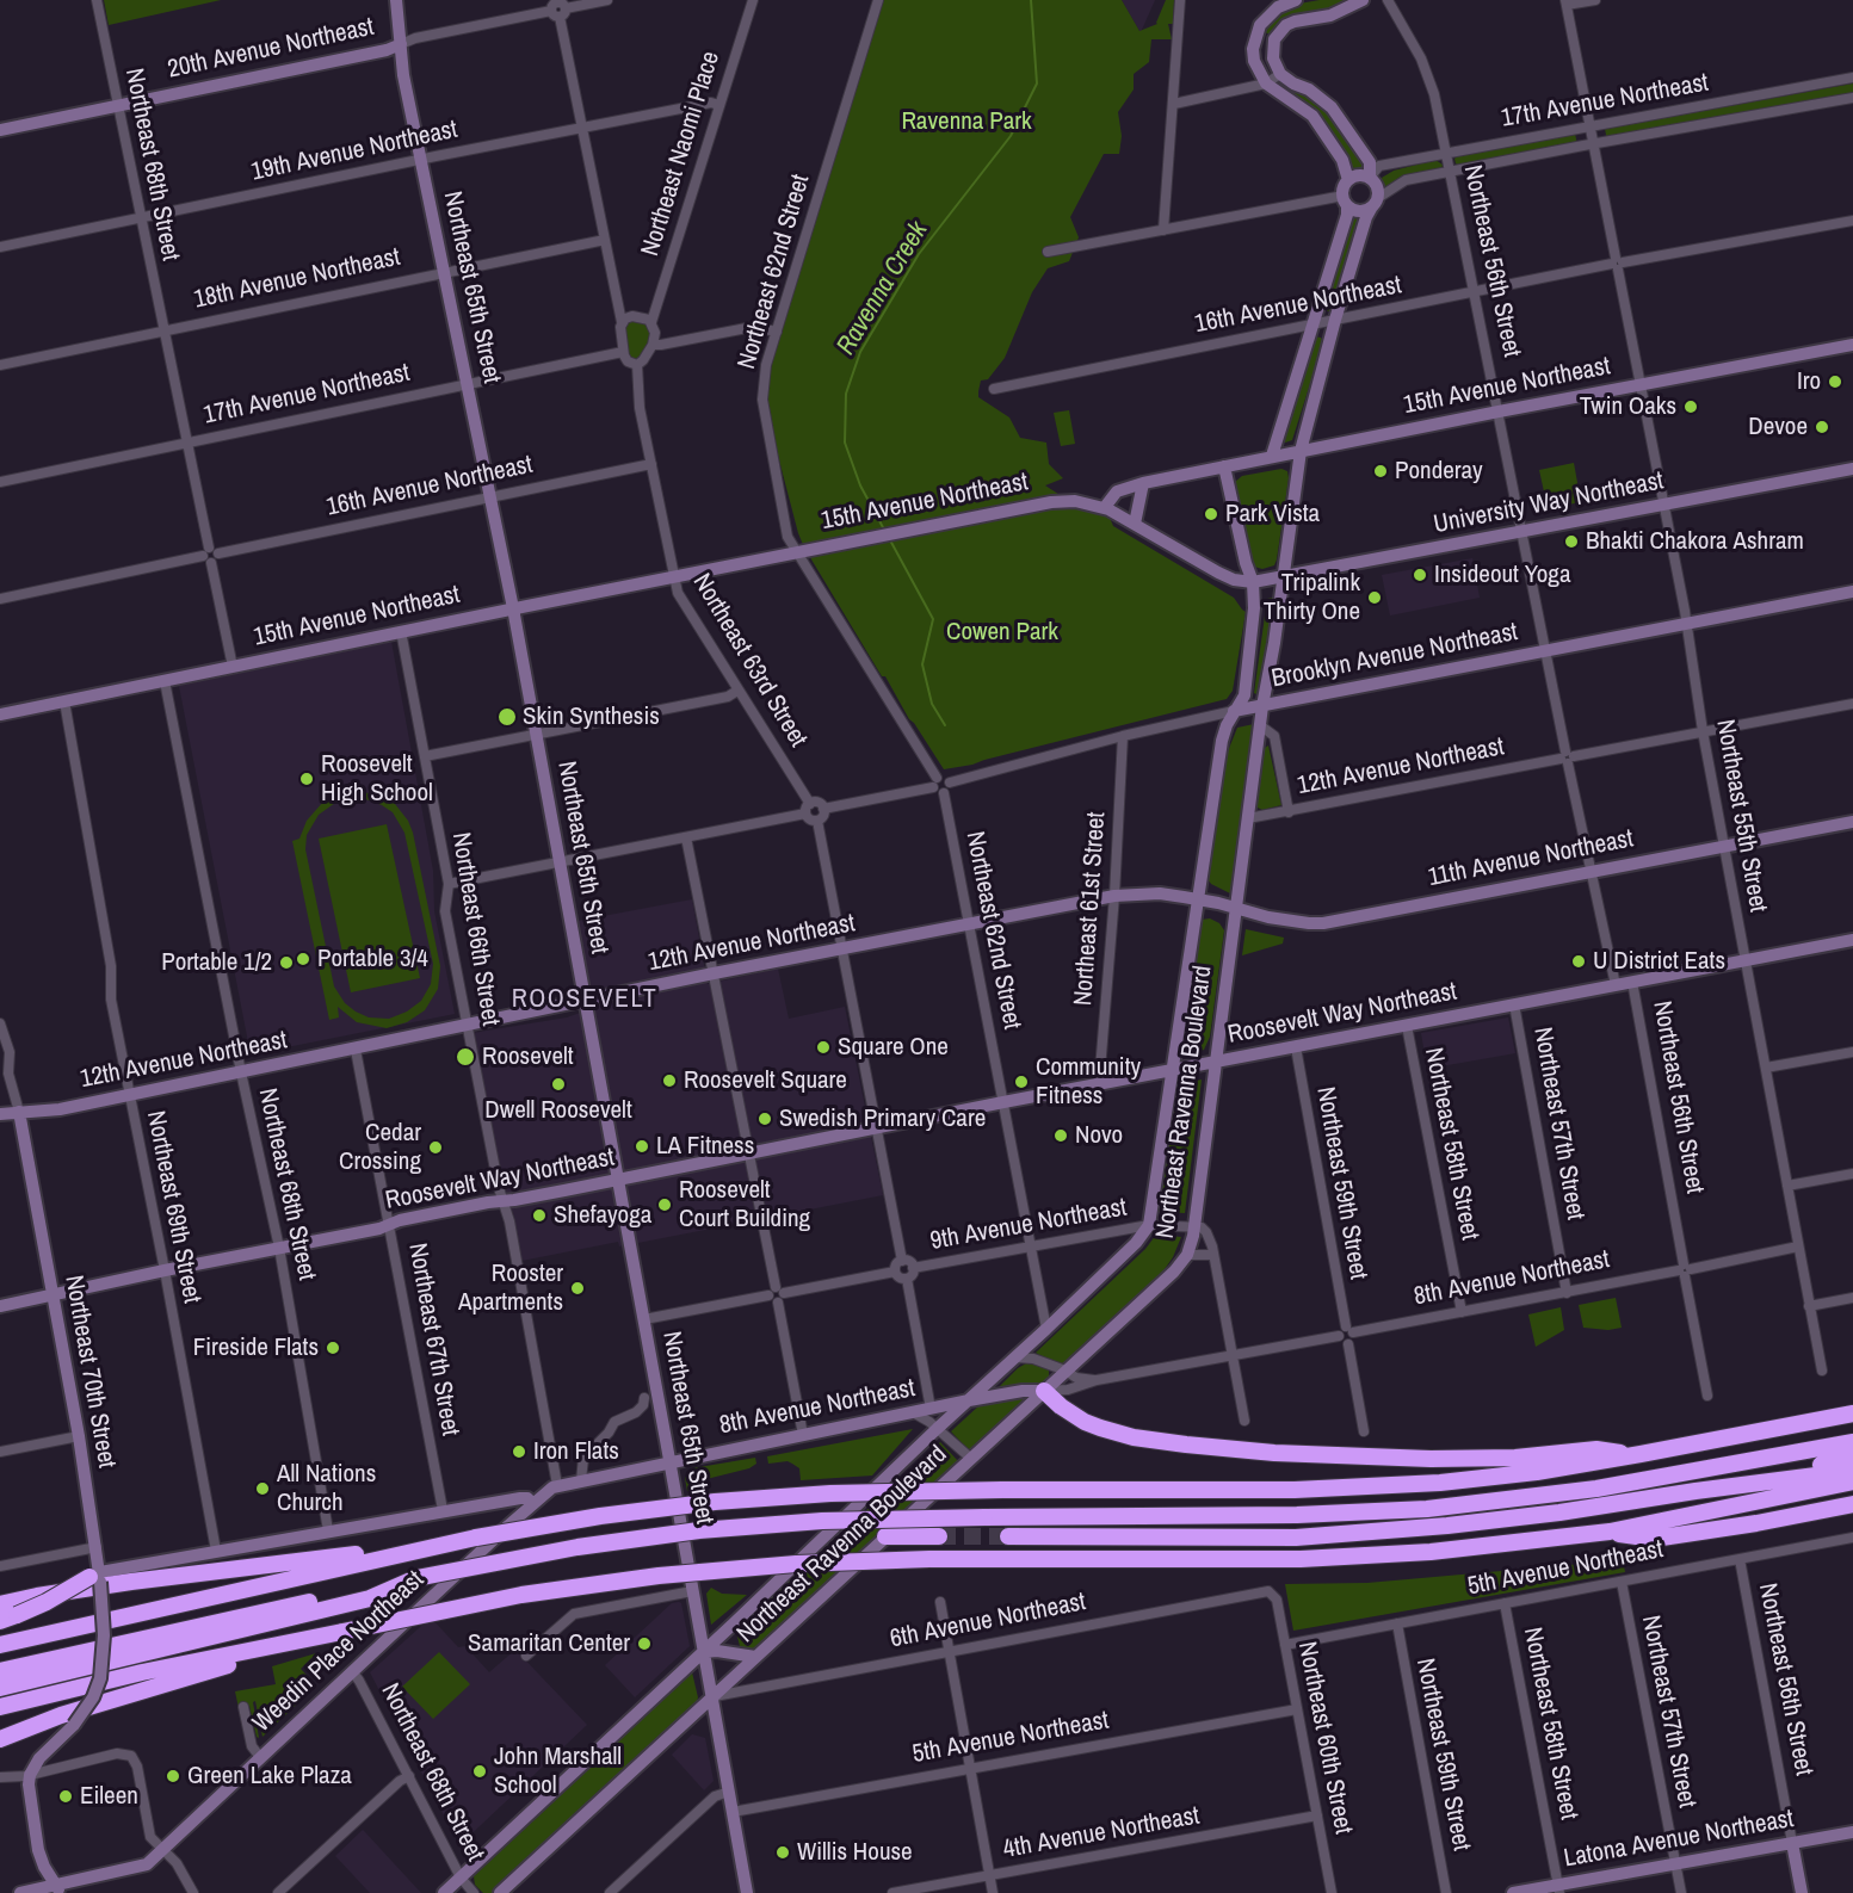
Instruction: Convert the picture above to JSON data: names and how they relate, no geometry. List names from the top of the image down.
{
  "streets": {
    "main road": [
      "20th Avenue Northeast",
      "Northeast 56th Street",
      "Northeast 65th Street",
      "15th Avenue Northeast",
      "University Way Northeast",
      "Brooklyn Avenue Northeast",
      "12th Avenue Northeast",
      "11th Avenue Northeast",
      "Roosevelt Way Northeast",
      "Northeast Ravenna Boulevard",
      "8th Avenue Northeast",
      "Northeast 70th Street",
      "Weedin Place Northeast",
      "Latona Avenue Northeast"
    ],
    "street": [
      "17th Avenue Northeast",
      "19th Avenue Northeast",
      "Northeast Naomi Place",
      "Northeast 68th Street",
      "Northeast 62nd Street",
      "18th Avenue Northeast",
      "16th Avenue Northeast",
      "Northeast 63rd Street",
      "Northeast 55th Street",
      "Northeast 61st Street",
      "Northeast 66th Street",
      "Northeast 57th Street",
      "Northeast 58th Street",
      "Northeast 59th Street",
      "Northeast 69th Street",
      "9th Avenue Northeast",
      "Northeast 67th Street",
      "5th Avenue Northeast",
      "6th Avenue Northeast",
      "Northeast 60th Street",
      "4th Avenue Northeast"
    ]
  },
  "crossings": [
    ["20th Avenue Northeast", "Northeast 68th Street"],
    ["20th Avenue Northeast", "Northeast 65th Street"],
    ["17th Avenue Northeast", "Northeast Naomi Place"],
    ["17th Avenue Northeast", "Northeast 68th Street"],
    ["17th Avenue Northeast", "Northeast 56th Street"],
    ["17th Avenue Northeast", "Northeast 65th Street"],
    ["17th Avenue Northeast", "Northeast 63rd Street"],
    ["17th Avenue Northeast", "Northeast 55th Street"],
    ["17th Avenue Northeast", "Northeast Ravenna Boulevard"],
    ["19th Avenue Northeast", "Northeast Naomi Place"],
    ["19th Avenue Northeast", "Northeast 68th Street"],
    ["19th Avenue Northeast", "Northeast 65th Street"],
    ["Northeast Naomi Place", "Northeast 63rd Street"],
    ["Northeast 68th Street", "18th Avenue Northeast"],
    ["Northeast 68th Street", "16th Avenue Northeast"],
    ["Northeast 68th Street", "15th Avenue Northeast"],
    ["Northeast 68th Street", "12th Avenue Northeast"],
    ["Northeast 68th Street", "Roosevelt Way Northeast"],
    ["Northeast 68th Street", "Northeast Ravenna Boulevard"],
    ["Northeast 68th Street", "Weedin Place Northeast"],
    ["Northeast 56th Street", "16th Avenue Northeast"],
    ["Northeast 56th Street", "15th Avenue Northeast"],
    ["Northeast 56th Street", "University Way Northeast"],
    ["Northeast 56th Street", "Brooklyn Avenue Northeast"],
    ["Northeast 56th Street", "12th Avenue Northeast"],
    ["Northeast 56th Street", "11th Avenue Northeast"],
    ["Northeast 56th Street", "Roosevelt Way Northeast"],
    ["Northeast 56th Street", "8th Avenue Northeast"],
    ["Northeast 56th Street", "5th Avenue Northeast"],
    ["Northeast 56th Street", "Latona Avenue Northeast"],
    ["Northeast 62nd Street", "15th Avenue Northeast"],
    ["Northeast 62nd Street", "Brooklyn Avenue Northeast"],
    ["Northeast 62nd Street", "12th Avenue Northeast"],
    ["Northeast 62nd Street", "Roosevelt Way Northeast"],
    ["Northeast 62nd Street", "Northeast Ravenna Boulevard"],
    ["Northeast 62nd Street", "9th Avenue Northeast"],
    ["18th Avenue Northeast", "Northeast 65th Street"],
    ["Northeast 65th Street", "16th Avenue Northeast"],
    ["Northeast 65th Street", "15th Avenue Northeast"],
    ["Northeast 65th Street", "12th Avenue Northeast"],
    ["Northeast 65th Street", "Roosevelt Way Northeast"],
    ["Northeast 65th Street", "Northeast Ravenna Boulevard"],
    ["Northeast 65th Street", "8th Avenue Northeast"],
    ["Northeast 65th Street", "5th Avenue Northeast"],
    ["Northeast 65th Street", "6th Avenue Northeast"],
    ["16th Avenue Northeast", "Northeast 63rd Street"],
    ["16th Avenue Northeast", "Northeast 55th Street"],
    ["16th Avenue Northeast", "Northeast Ravenna Boulevard"],
    ["15th Avenue Northeast", "Northeast 63rd Street"],
    ["15th Avenue Northeast", "Northeast 55th Street"],
    ["15th Avenue Northeast", "Northeast 66th Street"],
    ["15th Avenue Northeast", "Northeast Ravenna Boulevard"],
    ["15th Avenue Northeast", "Northeast 69th Street"],
    ["University Way Northeast", "Northeast 55th Street"],
    ["University Way Northeast", "Northeast Ravenna Boulevard"],
    ["Brooklyn Avenue Northeast", "Northeast 55th Street"],
    ["Brooklyn Avenue Northeast", "Northeast 61st Street"],
    ["Brooklyn Avenue Northeast", "Northeast Ravenna Boulevard"],
    ["12th Avenue Northeast", "Northeast 55th Street"],
    ["12th Avenue Northeast", "11th Avenue Northeast"],
    ["12th Avenue Northeast", "Northeast 61st Street"],
    ["12th Avenue Northeast", "Northeast 66th Street"],
    ["12th Avenue Northeast", "Northeast Ravenna Boulevard"],
    ["12th Avenue Northeast", "Northeast 69th Street"],
    ["12th Avenue Northeast", "Northeast 67th Street"],
    ["12th Avenue Northeast", "Northeast 70th Street"],
    ["Northeast 55th Street", "11th Avenue Northeast"],
    ["Northeast 55th Street", "Roosevelt Way Northeast"],
    ["Northeast 55th Street", "8th Avenue Northeast"],
    ["11th Avenue Northeast", "Northeast Ravenna Boulevard"],
    ["Northeast 61st Street", "Roosevelt Way Northeast"],
    ["Northeast 66th Street", "Roosevelt Way Northeast"],
    ["Northeast 66th Street", "8th Avenue Northeast"],
    ["Northeast 66th Street", "Weedin Place Northeast"],
    ["Roosevelt Way Northeast", "Northeast Ravenna Boulevard"],
    ["Roosevelt Way Northeast", "Northeast 57th Street"],
    ["Roosevelt Way Northeast", "Northeast 58th Street"],
    ["Roosevelt Way Northeast", "Northeast 59th Street"],
    ["Roosevelt Way Northeast", "Northeast 69th Street"],
    ["Roosevelt Way Northeast", "Northeast 67th Street"],
    ["Roosevelt Way Northeast", "Northeast 70th Street"],
    ["Northeast Ravenna Boulevard", "9th Avenue Northeast"],
    ["Northeast Ravenna Boulevard", "8th Avenue Northeast"],
    ["Northeast Ravenna Boulevard", "6th Avenue Northeast"],
    ["Northeast 57th Street", "8th Avenue Northeast"],
    ["Northeast 57th Street", "5th Avenue Northeast"],
    ["Northeast 57th Street", "Latona Avenue Northeast"],
    ["Northeast 58th Street", "8th Avenue Northeast"],
    ["Northeast 58th Street", "5th Avenue Northeast"],
    ["Northeast 58th Street", "Latona Avenue Northeast"],
    ["Northeast 59th Street", "8th Avenue Northeast"],
    ["Northeast 59th Street", "5th Avenue Northeast"],
    ["8th Avenue Northeast", "Weedin Place Northeast"],
    ["5th Avenue Northeast", "Northeast 60th Street"],
    ["6th Avenue Northeast", "Northeast 60th Street"],
    ["Northeast 60th Street", "4th Avenue Northeast"]
  ],
  "districts": ["ROOSEVELT"],
  "water": ["Ravenna Creek"],
  "parks": ["Ravenna Park", "Cowen Park"],
  "places": [
    "Iro",
    "Twin Oaks",
    "Devoe",
    "Ponderay",
    "Park Vista",
    "Bhakti Chakora Ashram",
    "Insideout Yoga",
    "Tripalink Thirty One",
    "Skin Synthesis",
    "Roosevelt High School",
    "Portable 3/4",
    "U District Eats",
    "Portable 1/2",
    "Square One",
    "Roosevelt",
    "Roosevelt Square",
    "Community Fitness",
    "Dwell Roosevelt",
    "Swedish Primary Care",
    "Novo",
    "LA Fitness",
    "Cedar Crossing",
    "Roosevelt Court Building",
    "Shefayoga",
    "Rooster Apartments",
    "Fireside Flats",
    "Iron Flats",
    "All Nations Church",
    "Samaritan Center",
    "John Marshall School",
    "Green Lake Plaza",
    "Eileen",
    "Willis House"
  ]
}
